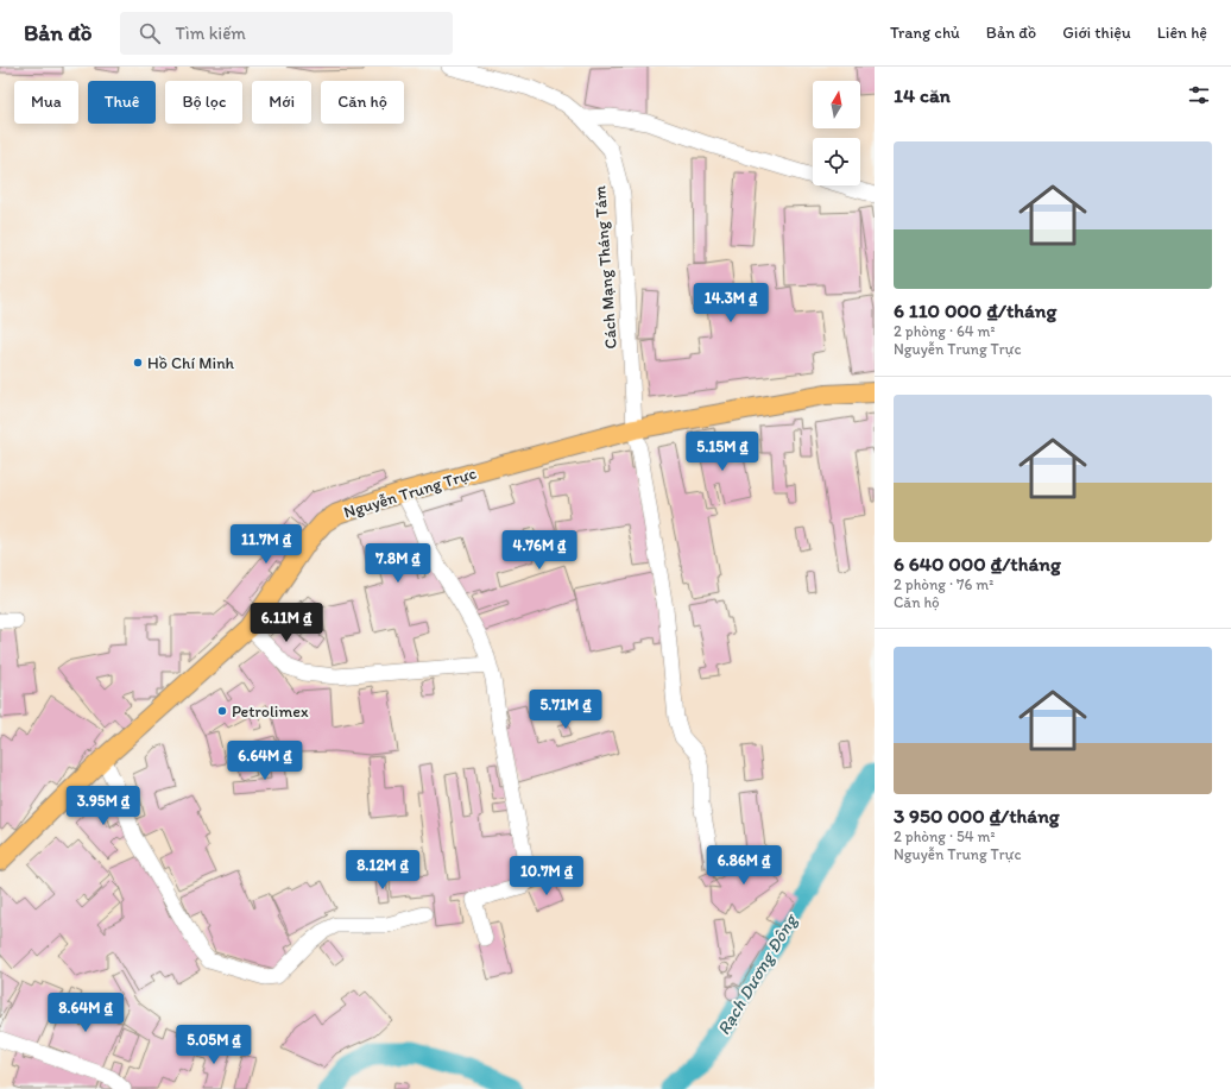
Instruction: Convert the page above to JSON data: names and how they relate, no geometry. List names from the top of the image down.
{
  "streets": {
    "main road": ["Nguyễn Trung Trực"],
    "street": ["Cách Mạng Tháng Tám"]
  },
  "crossings": [
    ["Cách Mạng Tháng Tám", "Nguyễn Trung Trực"]
  ],
  "water": ["Rạch Dương Đông"],
  "places": ["Hồ Chí Minh", "Petrolimex"],
  "north": "top",
  "page": {
    "header": "Bản đồ",
    "search": "Tìm kiếm",
    "nav": [
      "Trang chủ",
      "Bản đồ",
      "Giới thiệu",
      "Liên hệ"
    ],
    "heading": "14 căn",
    "chip": [
      "Mua",
      "Thuê",
      "Bộ lọc",
      "Mới",
      "Căn hộ"
    ],
    "list": [
      {
        "name": "6 110 000 ₫/tháng",
        "note": "2 phòng · 64 m² · Nguyễn Trung Trực"
      },
      {
        "name": "6 640 000 ₫/tháng",
        "note": "2 phòng · 76 m² · Căn hộ"
      },
      {
        "name": "3 950 000 ₫/tháng",
        "note": "2 phòng · 54 m² · Nguyễn Trung Trực"
      }
    ],
    "price": [
      "14.3M ₫",
      "5.15M ₫",
      "11.7M ₫",
      "4.76M ₫",
      "7.8M ₫",
      "6.11M ₫",
      "5.71M ₫",
      "6.64M ₫",
      "3.95M ₫",
      "6.86M ₫",
      "8.12M ₫",
      "10.7M ₫",
      "8.64M ₫",
      "5.05M ₫"
    ]
  }
}
